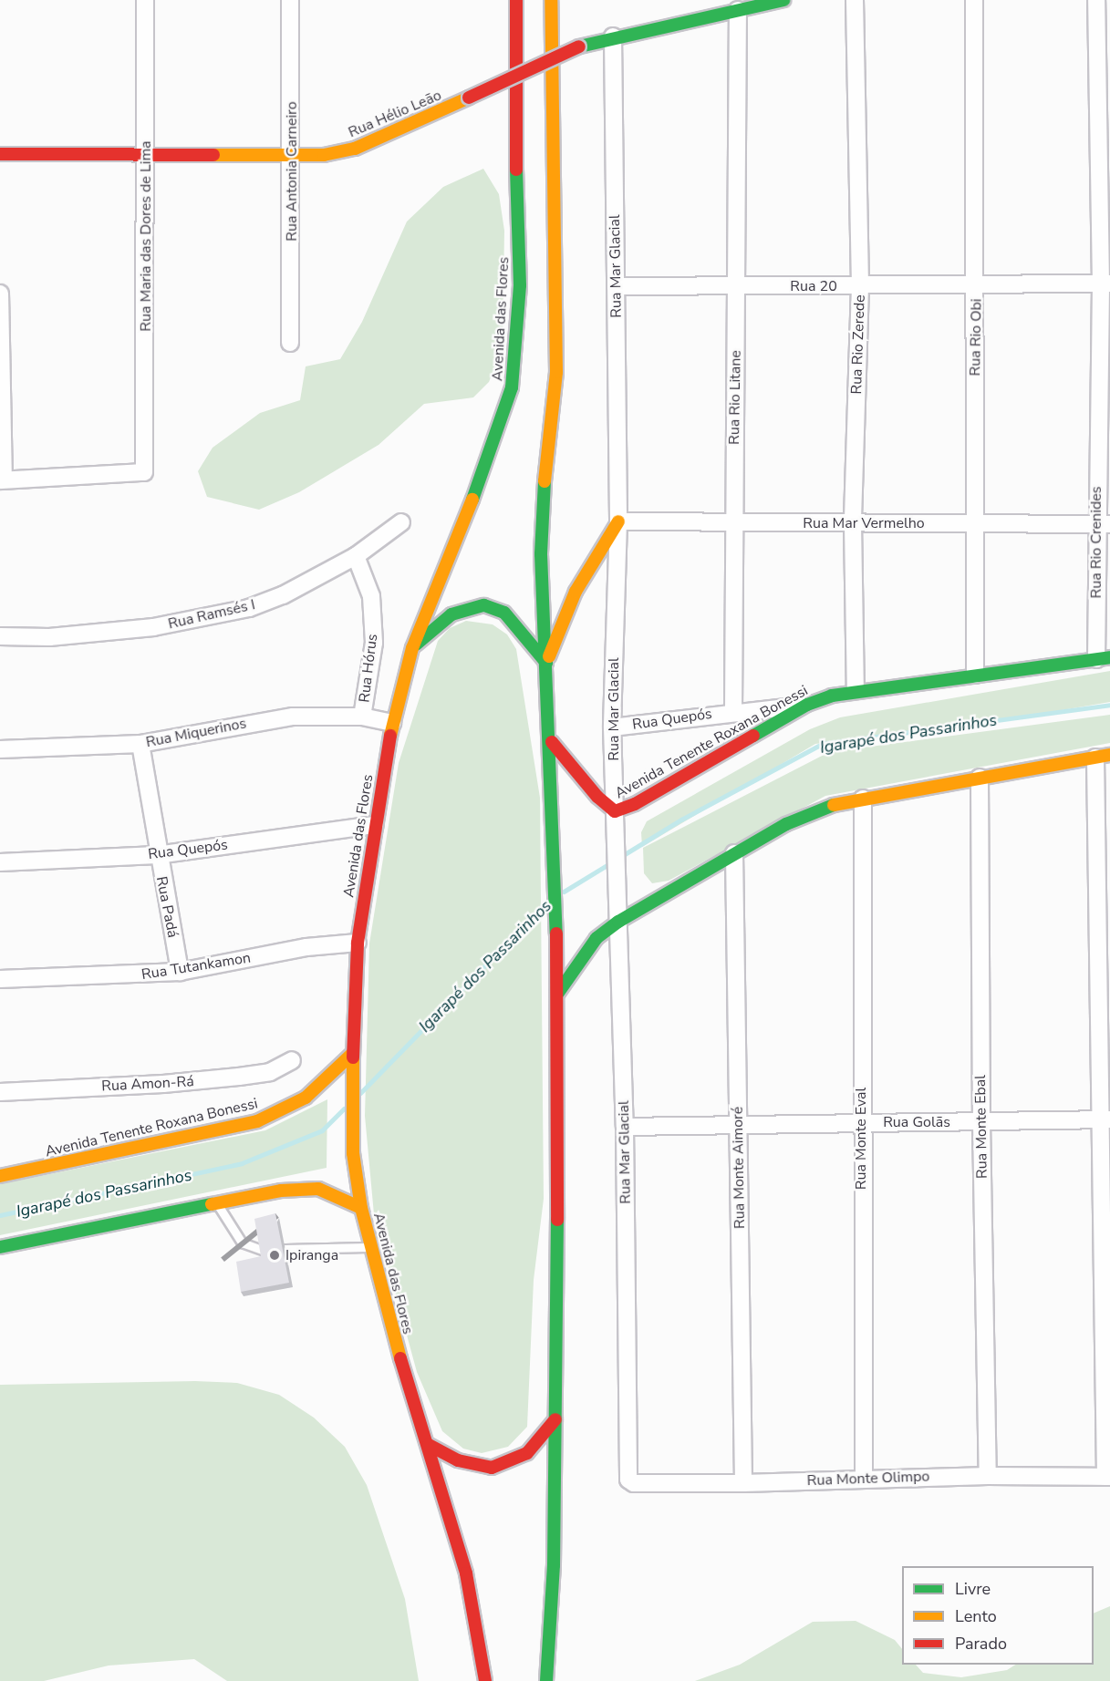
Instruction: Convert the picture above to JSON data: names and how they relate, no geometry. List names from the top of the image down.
{
  "streets": {
    "main road": ["Rua Hélio Leão", "Avenida das Flores", "Avenida Tenente Roxana Bonessi"],
    "street": [
      "Rua Antonia Carneiro",
      "Rua Maria das Dores de Lima",
      "Rua Mar Glacial",
      "Rua 20",
      "Rua Rio Obi",
      "Rua Rio Zerede",
      "Rua Rio Litane",
      "Rua Mar Vermelho",
      "Rua Rio Crenides",
      "Rua Ramsés I",
      "Rua Hórus",
      "Rua Quepós",
      "Rua Miquerinos",
      "Rua Padá",
      "Rua Tutankamon",
      "Rua Amon-Rá",
      "Rua Golãs",
      "Rua Monte Ebal",
      "Rua Monte Eval",
      "Rua Monte Aimoré",
      "Rua Monte Olimpo"
    ]
  },
  "crossings": [
    ["Rua Hélio Leão", "Rua Antonia Carneiro"],
    ["Rua Hélio Leão", "Rua Maria das Dores de Lima"],
    ["Rua Hélio Leão", "Rua Mar Glacial"],
    ["Rua Hélio Leão", "Rua Rio Litane"],
    ["Rua Mar Glacial", "Rua 20"],
    ["Rua Mar Glacial", "Rua Mar Vermelho"],
    ["Rua Mar Glacial", "Rua Quepós"],
    ["Rua Mar Glacial", "Avenida Tenente Roxana Bonessi"],
    ["Rua Mar Glacial", "Rua Golãs"],
    ["Rua Mar Glacial", "Rua Monte Olimpo"],
    ["Rua 20", "Rua Rio Obi"],
    ["Rua 20", "Rua Rio Zerede"],
    ["Rua 20", "Rua Rio Litane"],
    ["Rua 20", "Rua Rio Crenides"],
    ["Avenida das Flores", "Rua Quepós"],
    ["Avenida das Flores", "Rua Miquerinos"],
    ["Avenida das Flores", "Avenida Tenente Roxana Bonessi"],
    ["Avenida das Flores", "Rua Tutankamon"],
    ["Rua Rio Obi", "Rua Mar Vermelho"],
    ["Rua Rio Obi", "Avenida Tenente Roxana Bonessi"],
    ["Rua Rio Zerede", "Rua Mar Vermelho"],
    ["Rua Rio Zerede", "Avenida Tenente Roxana Bonessi"],
    ["Rua Rio Litane", "Rua Mar Vermelho"],
    ["Rua Rio Litane", "Rua Quepós"],
    ["Rua Mar Vermelho", "Rua Rio Crenides"],
    ["Rua Rio Crenides", "Avenida Tenente Roxana Bonessi"],
    ["Rua Ramsés I", "Rua Hórus"],
    ["Rua Hórus", "Rua Miquerinos"],
    ["Rua Quepós", "Rua Padá"],
    ["Rua Miquerinos", "Rua Padá"],
    ["Rua Padá", "Rua Tutankamon"],
    ["Rua Golãs", "Rua Monte Ebal"],
    ["Rua Golãs", "Rua Monte Eval"],
    ["Rua Golãs", "Rua Monte Aimoré"],
    ["Rua Monte Ebal", "Rua Monte Olimpo"],
    ["Rua Monte Eval", "Rua Monte Olimpo"],
    ["Rua Monte Aimoré", "Rua Monte Olimpo"]
  ],
  "water": ["Igarapé dos Passarinhos"],
  "places": ["Ipiranga"],
  "legend": ["Livre", "Lento", "Parado"]
}
